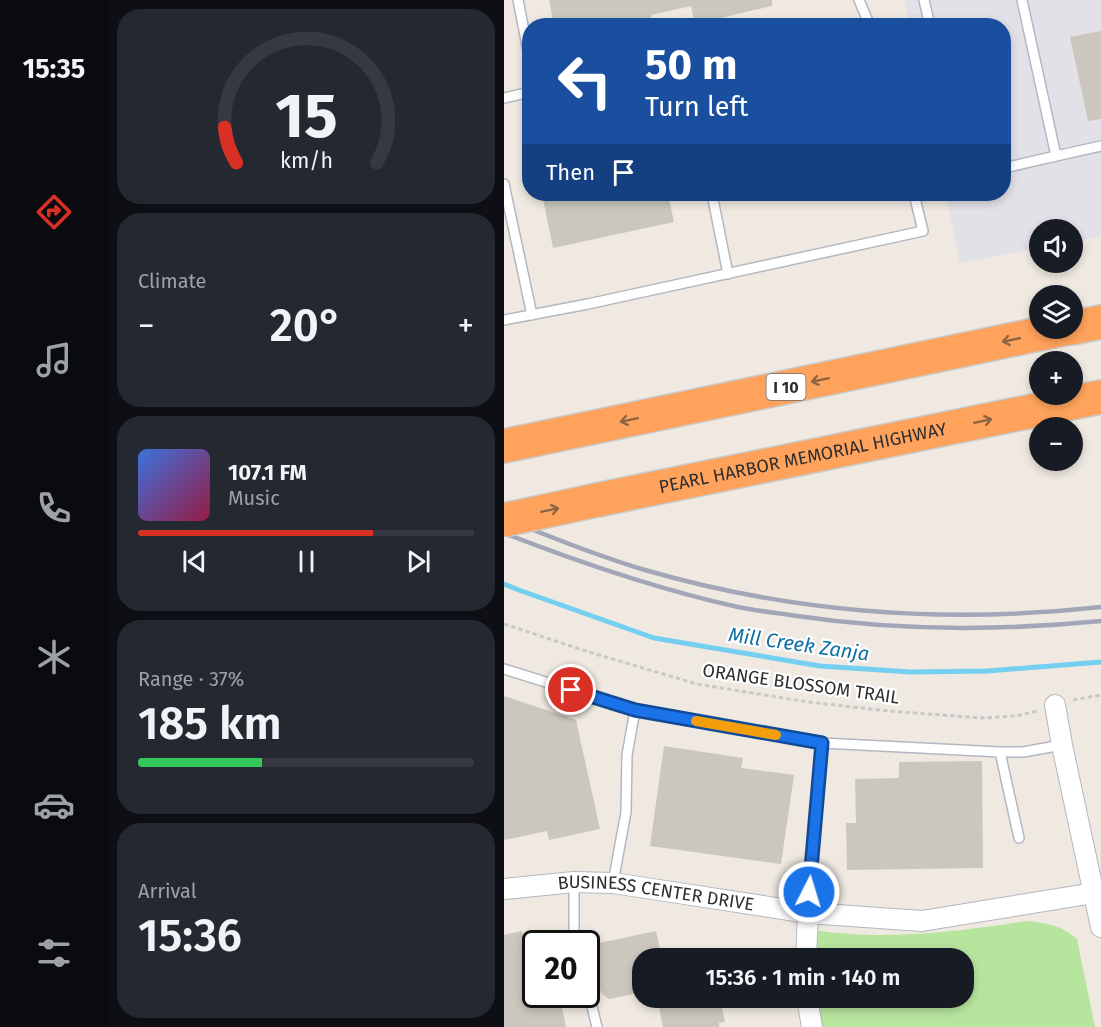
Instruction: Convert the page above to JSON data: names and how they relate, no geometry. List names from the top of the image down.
{
  "streets": {
    "highway": ["I 10", "PEARL HARBOR MEMORIAL HIGHWAY"],
    "street": ["BUSINESS CENTER DRIVE"],
    "path": ["ORANGE BLOSSOM TRAIL"]
  },
  "water": ["Mill Creek Zanja"],
  "page": {
    "tabs": "15:35",
    "turn": ["50 m", "Turn left"],
    "then": "Then",
    "tile": [
      "Climate",
      ["Range · 37%", "185 km"],
      ["Arrival", "15:36"]
    ],
    "map_buttons": ["+", "−"],
    "heat": ["−", "20°", "+"],
    "song": ["107.1 FM", "Music"],
    "limit": "20",
    "trip": "15:36 · 1 min · 140 m",
    "gauge": ["15", "km/h"]
  }
}
